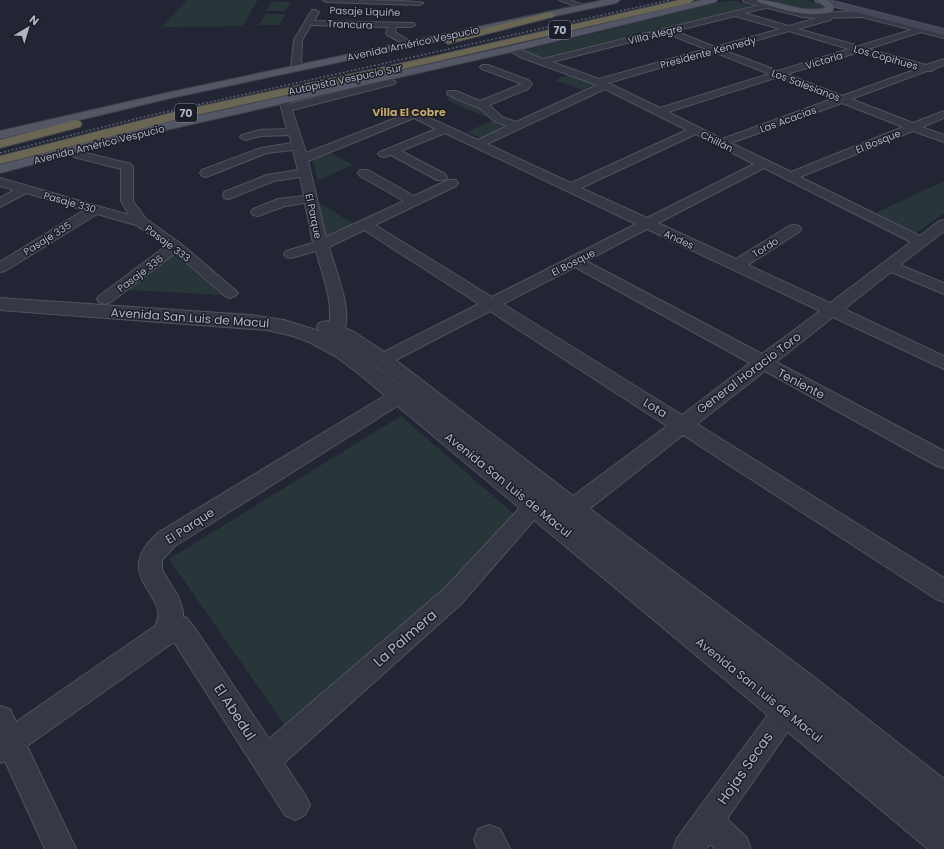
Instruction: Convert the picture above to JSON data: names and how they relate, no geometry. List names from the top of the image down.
{
  "streets": {
    "highway": ["70", "Autopista Vespucio Sur"],
    "main road": ["Avenida Américo Vespucio"],
    "street": [
      "Trancura",
      "Villa Alegre",
      "Presidente Kennedy",
      "Los Copihues",
      "Victoria",
      "Los Salesianos",
      "Las Acacias",
      "Chillán",
      "El Bosque",
      "Pasaje 330",
      "El Parque",
      "Pasaje 335",
      "Andes",
      "Pasaje 333",
      "Tordo",
      "Pasaje 336",
      "Avenida San Luis de Macul",
      "General Horacio Toro",
      "Teniente",
      "Lota",
      "La Palmera",
      "El Abedul",
      "Hojas Secas"
    ]
  },
  "crossings": [
    ["Trancura", "Avenida Américo Vespucio"],
    ["Villa Alegre", "Los Copihues"],
    ["Villa Alegre", "Los Salesianos"],
    ["Villa Alegre", "Chillán"],
    ["Avenida Américo Vespucio", "Chillán"],
    ["Avenida Américo Vespucio", "El Parque"],
    ["Avenida Américo Vespucio", "Pasaje 333"],
    ["Presidente Kennedy", "Los Copihues"],
    ["Presidente Kennedy", "Los Salesianos"],
    ["Presidente Kennedy", "Chillán"],
    ["Presidente Kennedy", "Andes"],
    ["Los Copihues", "Victoria"],
    ["Los Copihues", "Las Acacias"],
    ["Victoria", "Los Salesianos"],
    ["Victoria", "Chillán"],
    ["Los Salesianos", "Las Acacias"],
    ["Los Salesianos", "El Bosque"],
    ["Las Acacias", "Chillán"],
    ["Chillán", "El Bosque"],
    ["Chillán", "General Horacio Toro"],
    ["El Bosque", "Andes"],
    ["El Bosque", "Avenida San Luis de Macul"],
    ["El Bosque", "Teniente"],
    ["El Bosque", "Lota"],
    ["Pasaje 330", "Pasaje 335"],
    ["Pasaje 330", "Pasaje 333"],
    ["El Parque", "Andes"],
    ["El Parque", "Avenida San Luis de Macul"],
    ["El Parque", "El Abedul"],
    ["Andes", "Tordo"],
    ["Andes", "General Horacio Toro"],
    ["Pasaje 333", "Pasaje 336"],
    ["Pasaje 336", "Avenida San Luis de Macul"],
    ["Avenida San Luis de Macul", "General Horacio Toro"],
    ["Avenida San Luis de Macul", "La Palmera"],
    ["Avenida San Luis de Macul", "Hojas Secas"],
    ["General Horacio Toro", "Teniente"],
    ["General Horacio Toro", "Lota"],
    ["La Palmera", "El Abedul"]
  ],
  "districts": ["Villa El Cobre"],
  "north": "top right"
}
